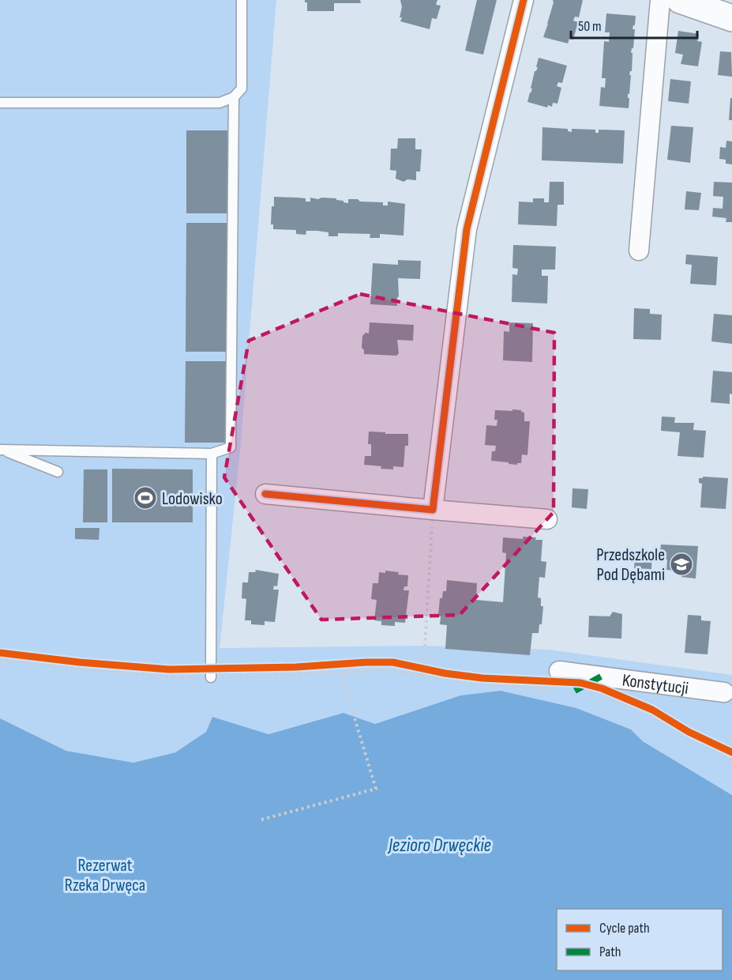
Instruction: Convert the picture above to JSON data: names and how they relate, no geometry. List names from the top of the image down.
{
  "streets": {
    "street": ["Konstytucji"]
  },
  "water": ["Jezioro Drwęckie"],
  "parks": ["Rezerwat Rzeka Drwęca"],
  "places": {
    "sports": ["Lodowisko"],
    "school or university": ["Przedszkole Pod Dębami"]
  },
  "legend": ["Cycle path", "Path"],
  "scale_bar": "50 m"
}
